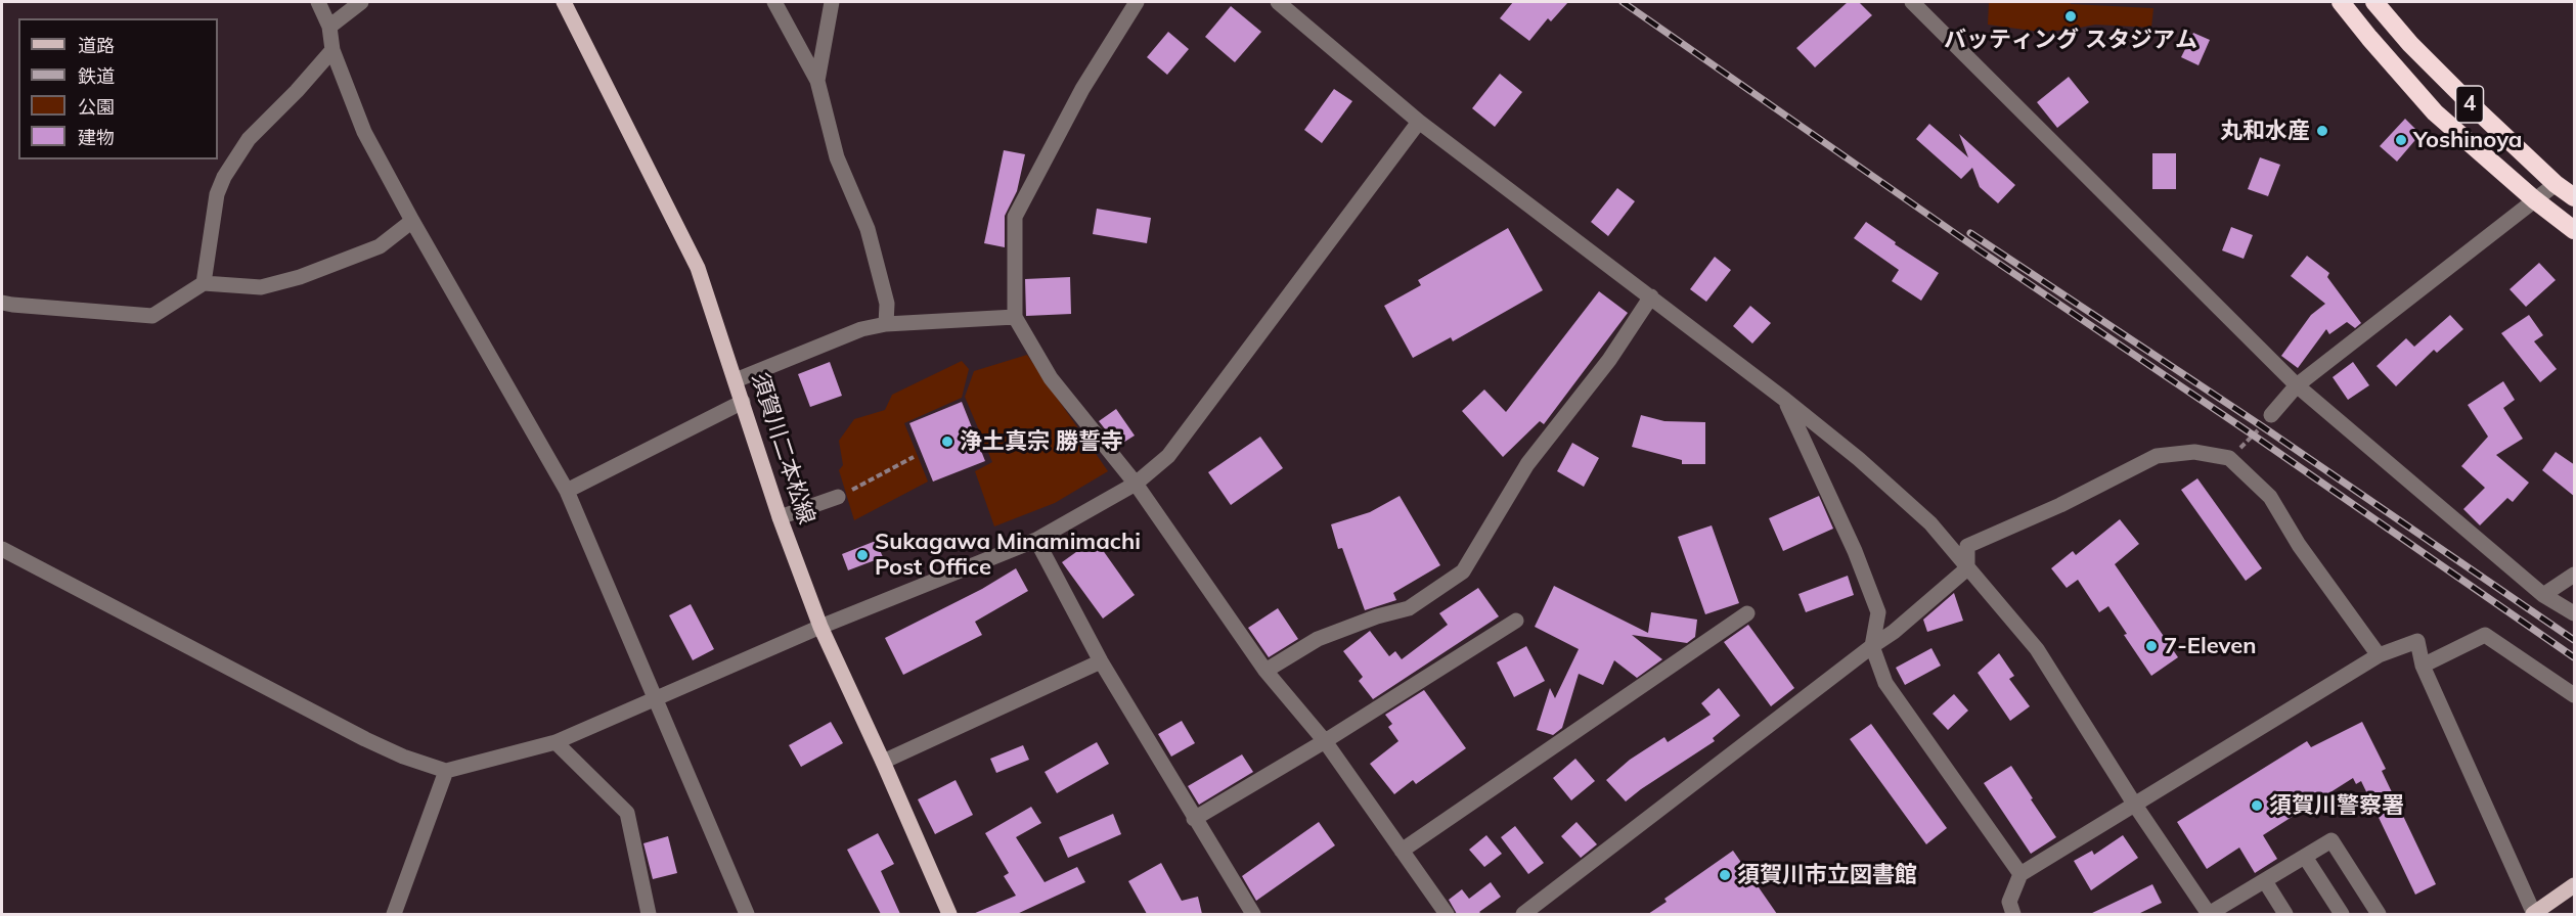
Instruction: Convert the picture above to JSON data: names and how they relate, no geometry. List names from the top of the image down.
{
  "streets": {
    "highway": ["4"],
    "main road": ["須賀川二本松線"]
  },
  "places": [
    "バッティング スタジアム",
    "丸和水産",
    "Yoshinoya",
    "浄土真宗 勝誓寺",
    "Sukagawa Minamimachi Post Office",
    "7-Eleven",
    "須賀川警察署",
    "須賀川市立図書館"
  ],
  "legend": [
    "道路",
    "鉄道",
    "公園",
    "建物"
  ]
}
